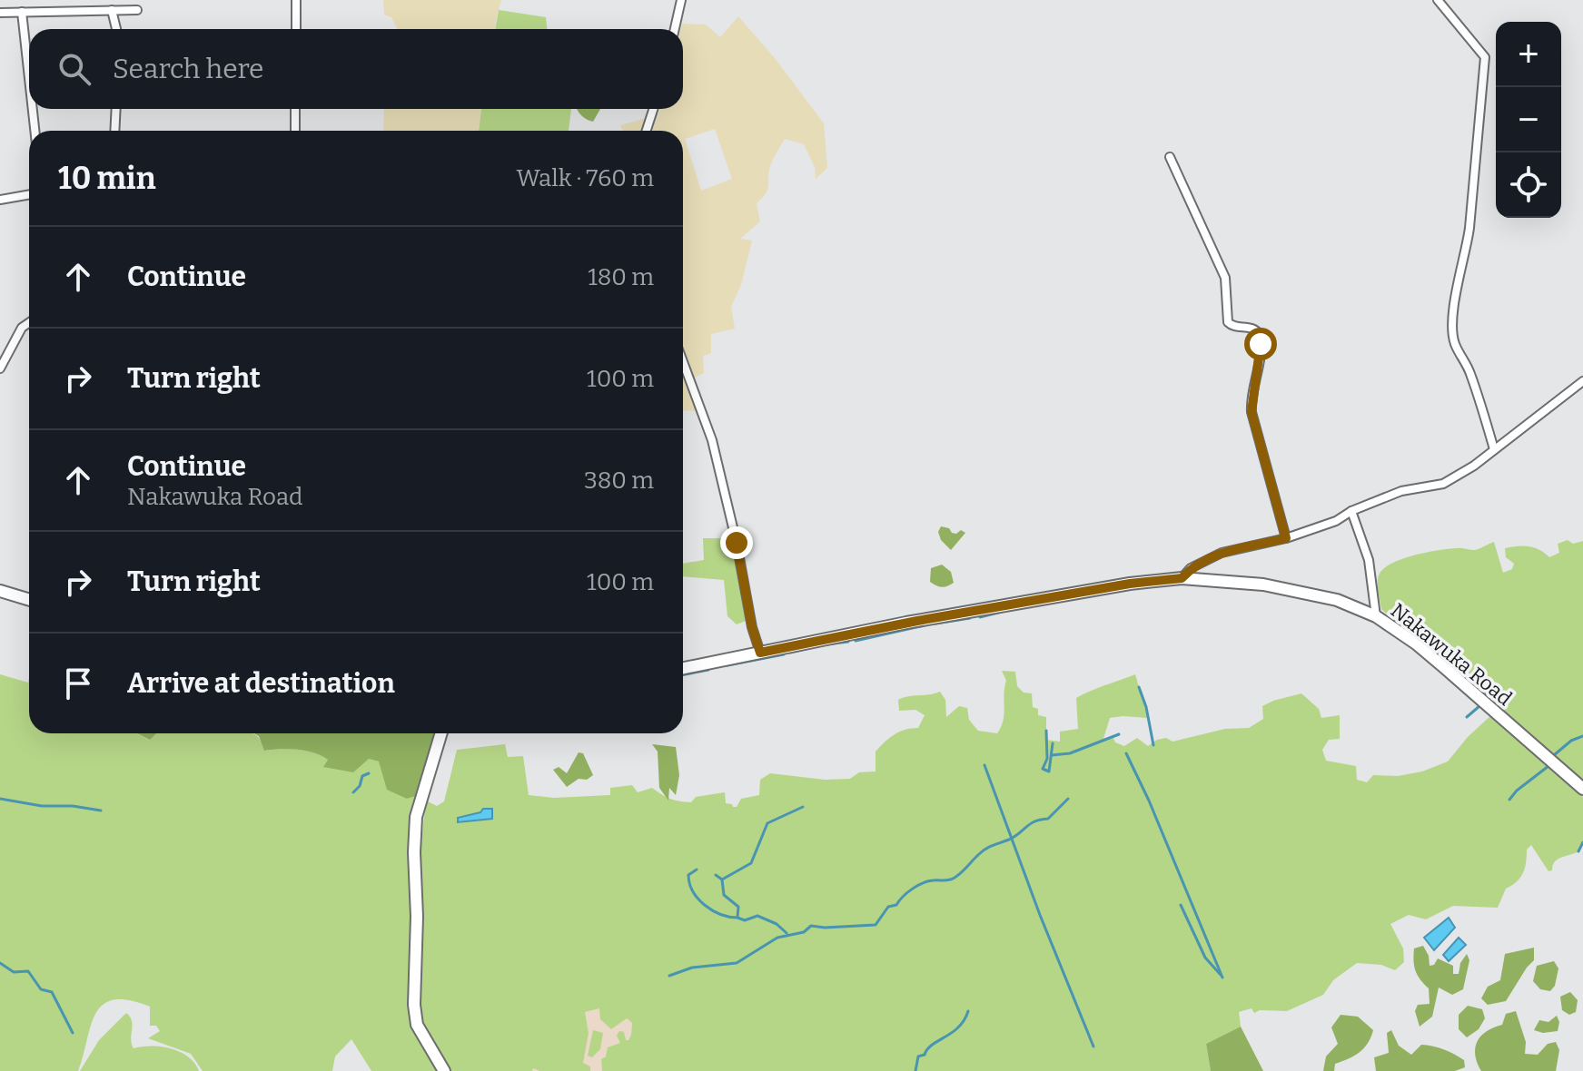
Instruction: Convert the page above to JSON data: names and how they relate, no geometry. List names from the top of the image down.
{
  "streets": {
    "main road": ["Nakawuka Road"]
  },
  "page": {
    "map_buttons": ["+", "−"],
    "search": "Search here",
    "heading": ["10 min", "Walk · 760 m"],
    "list": [
      ["Continue", "180 m"],
      ["Turn right", "100 m"],
      ["Continue", "Nakawuka Road", "380 m"],
      ["Turn right", "100 m"],
      "Arrive at destination"
    ]
  }
}
